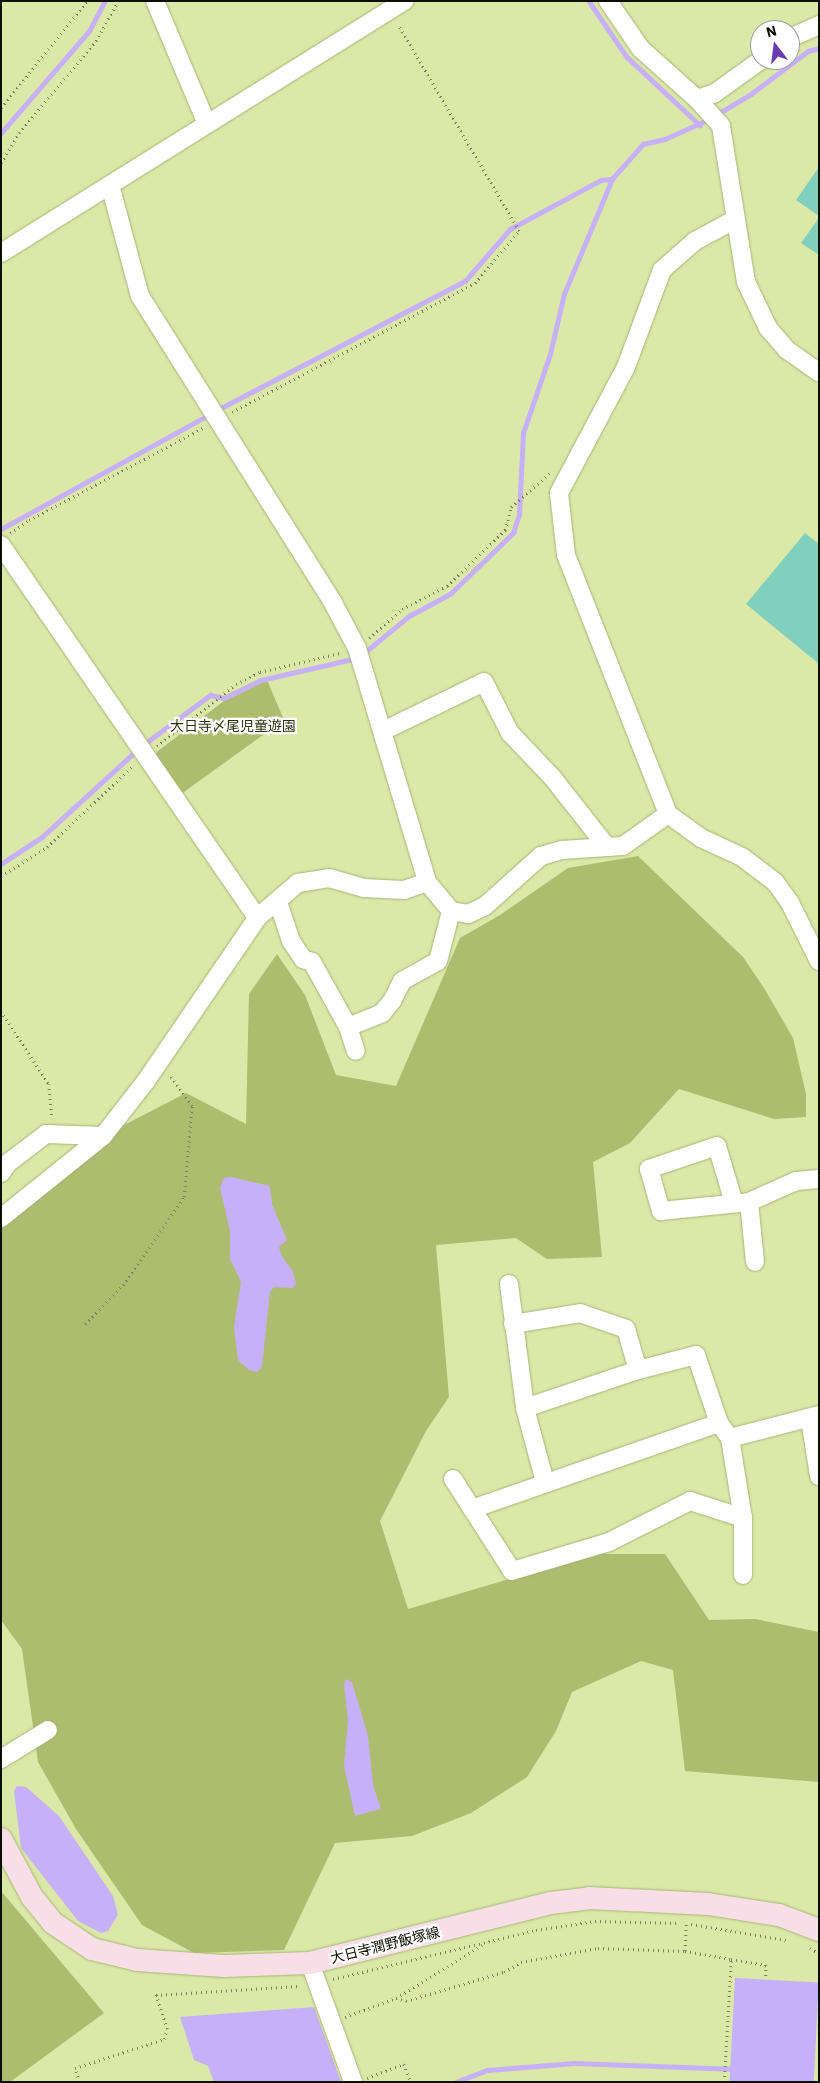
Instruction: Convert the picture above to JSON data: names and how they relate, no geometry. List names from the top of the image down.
{
  "streets": {
    "main road": ["大日寺潤野飯塚線"]
  },
  "parks": ["大日寺〆尾児童遊園"],
  "north": "top"
}
